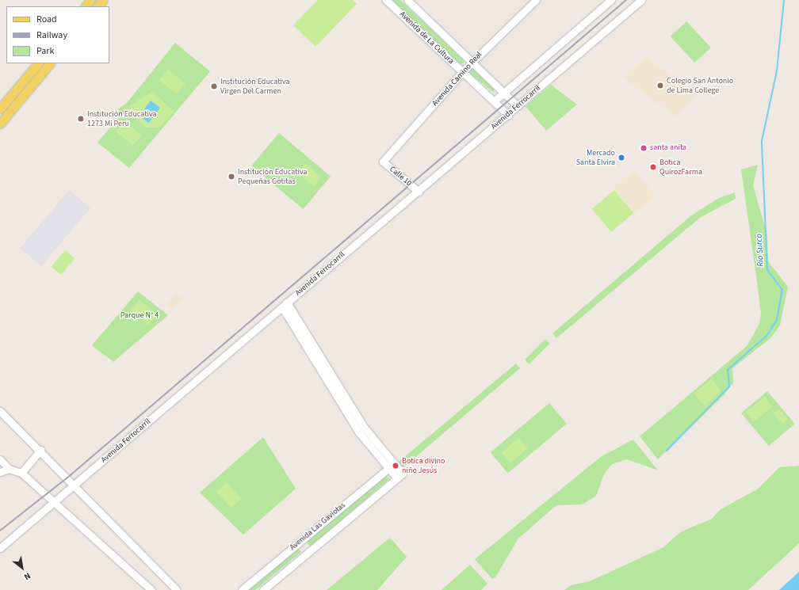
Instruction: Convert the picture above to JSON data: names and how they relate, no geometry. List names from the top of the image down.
{
  "streets": {
    "street": [
      "Avenida de La Cultura",
      "Avenida Camino Real",
      "Avenida Ferrocarril",
      "Calle 10",
      "Avenida Las Gaviotas"
    ]
  },
  "crossings": [
    ["Avenida de La Cultura", "Avenida Camino Real"],
    ["Avenida de La Cultura", "Avenida Ferrocarril"],
    ["Avenida Camino Real", "Calle 10"],
    ["Avenida Ferrocarril", "Calle 10"]
  ],
  "water": ["Río Surco"],
  "parks": ["Parque N° 4"],
  "places": [
    "Colegio San Antonio de Lima College",
    "Institución Educativa Virgen Del Carmen",
    "Institución Educativa 1273 Mi Peru",
    "santa anita",
    "Mercado Santa Elvira",
    "Botica QuirozFarma",
    "Institución Educativa Pequeñas Gotitas",
    "Botica divino niño Jesús"
  ],
  "legend": ["Road", "Railway", "Park"],
  "north": "bottom right"
}
